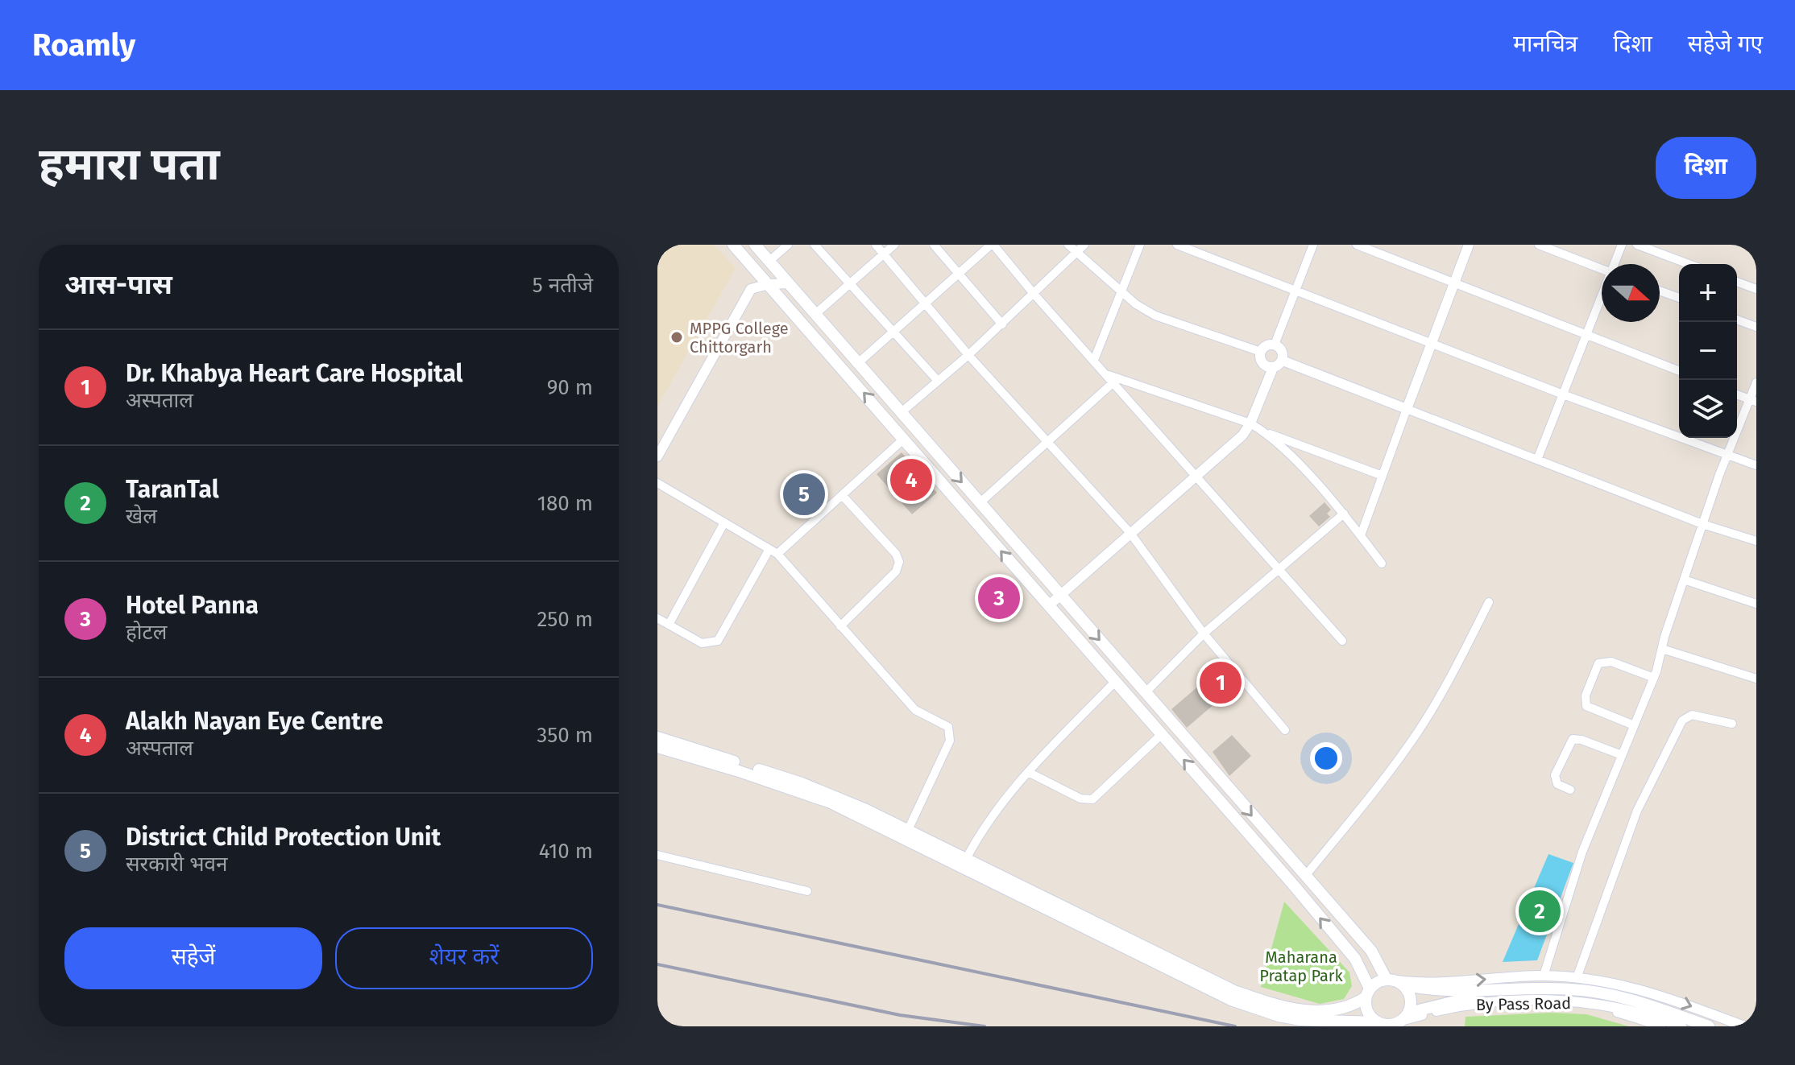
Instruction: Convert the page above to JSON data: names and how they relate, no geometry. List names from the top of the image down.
{
  "streets": {
    "street": ["By Pass Road"]
  },
  "parks": ["Maharana Pratap Park"],
  "places": ["MPPG College Chittorgarh"],
  "north": "right",
  "page": {
    "header": "Roamly",
    "nav": ["मानचित्र", "दिशा", "सहेजे गए"],
    "buttons": [
      "दिशा",
      ["सहेजें", "शेयर करें"]
    ],
    "title": "हमारा पता",
    "heading": ["आस-पास", "5 नतीजे"],
    "map_buttons": ["+", "−"],
    "list": [
      {
        "mark": "1",
        "name": "Dr. Khabya Heart Care Hospital",
        "note": "अस्पताल",
        "value": "90 m"
      },
      {
        "mark": "2",
        "name": "TaranTal",
        "note": "खेल",
        "value": "180 m"
      },
      {
        "mark": "3",
        "name": "Hotel Panna",
        "note": "होटल",
        "value": "250 m"
      },
      {
        "mark": "4",
        "name": "Alakh Nayan Eye Centre",
        "note": "अस्पताल",
        "value": "350 m"
      },
      {
        "mark": "5",
        "name": "District Child Protection Unit",
        "note": "सरकारी भवन",
        "value": "410 m"
      }
    ],
    "pins": [
      "4",
      "5",
      "3",
      "1",
      "2"
    ]
  }
}
